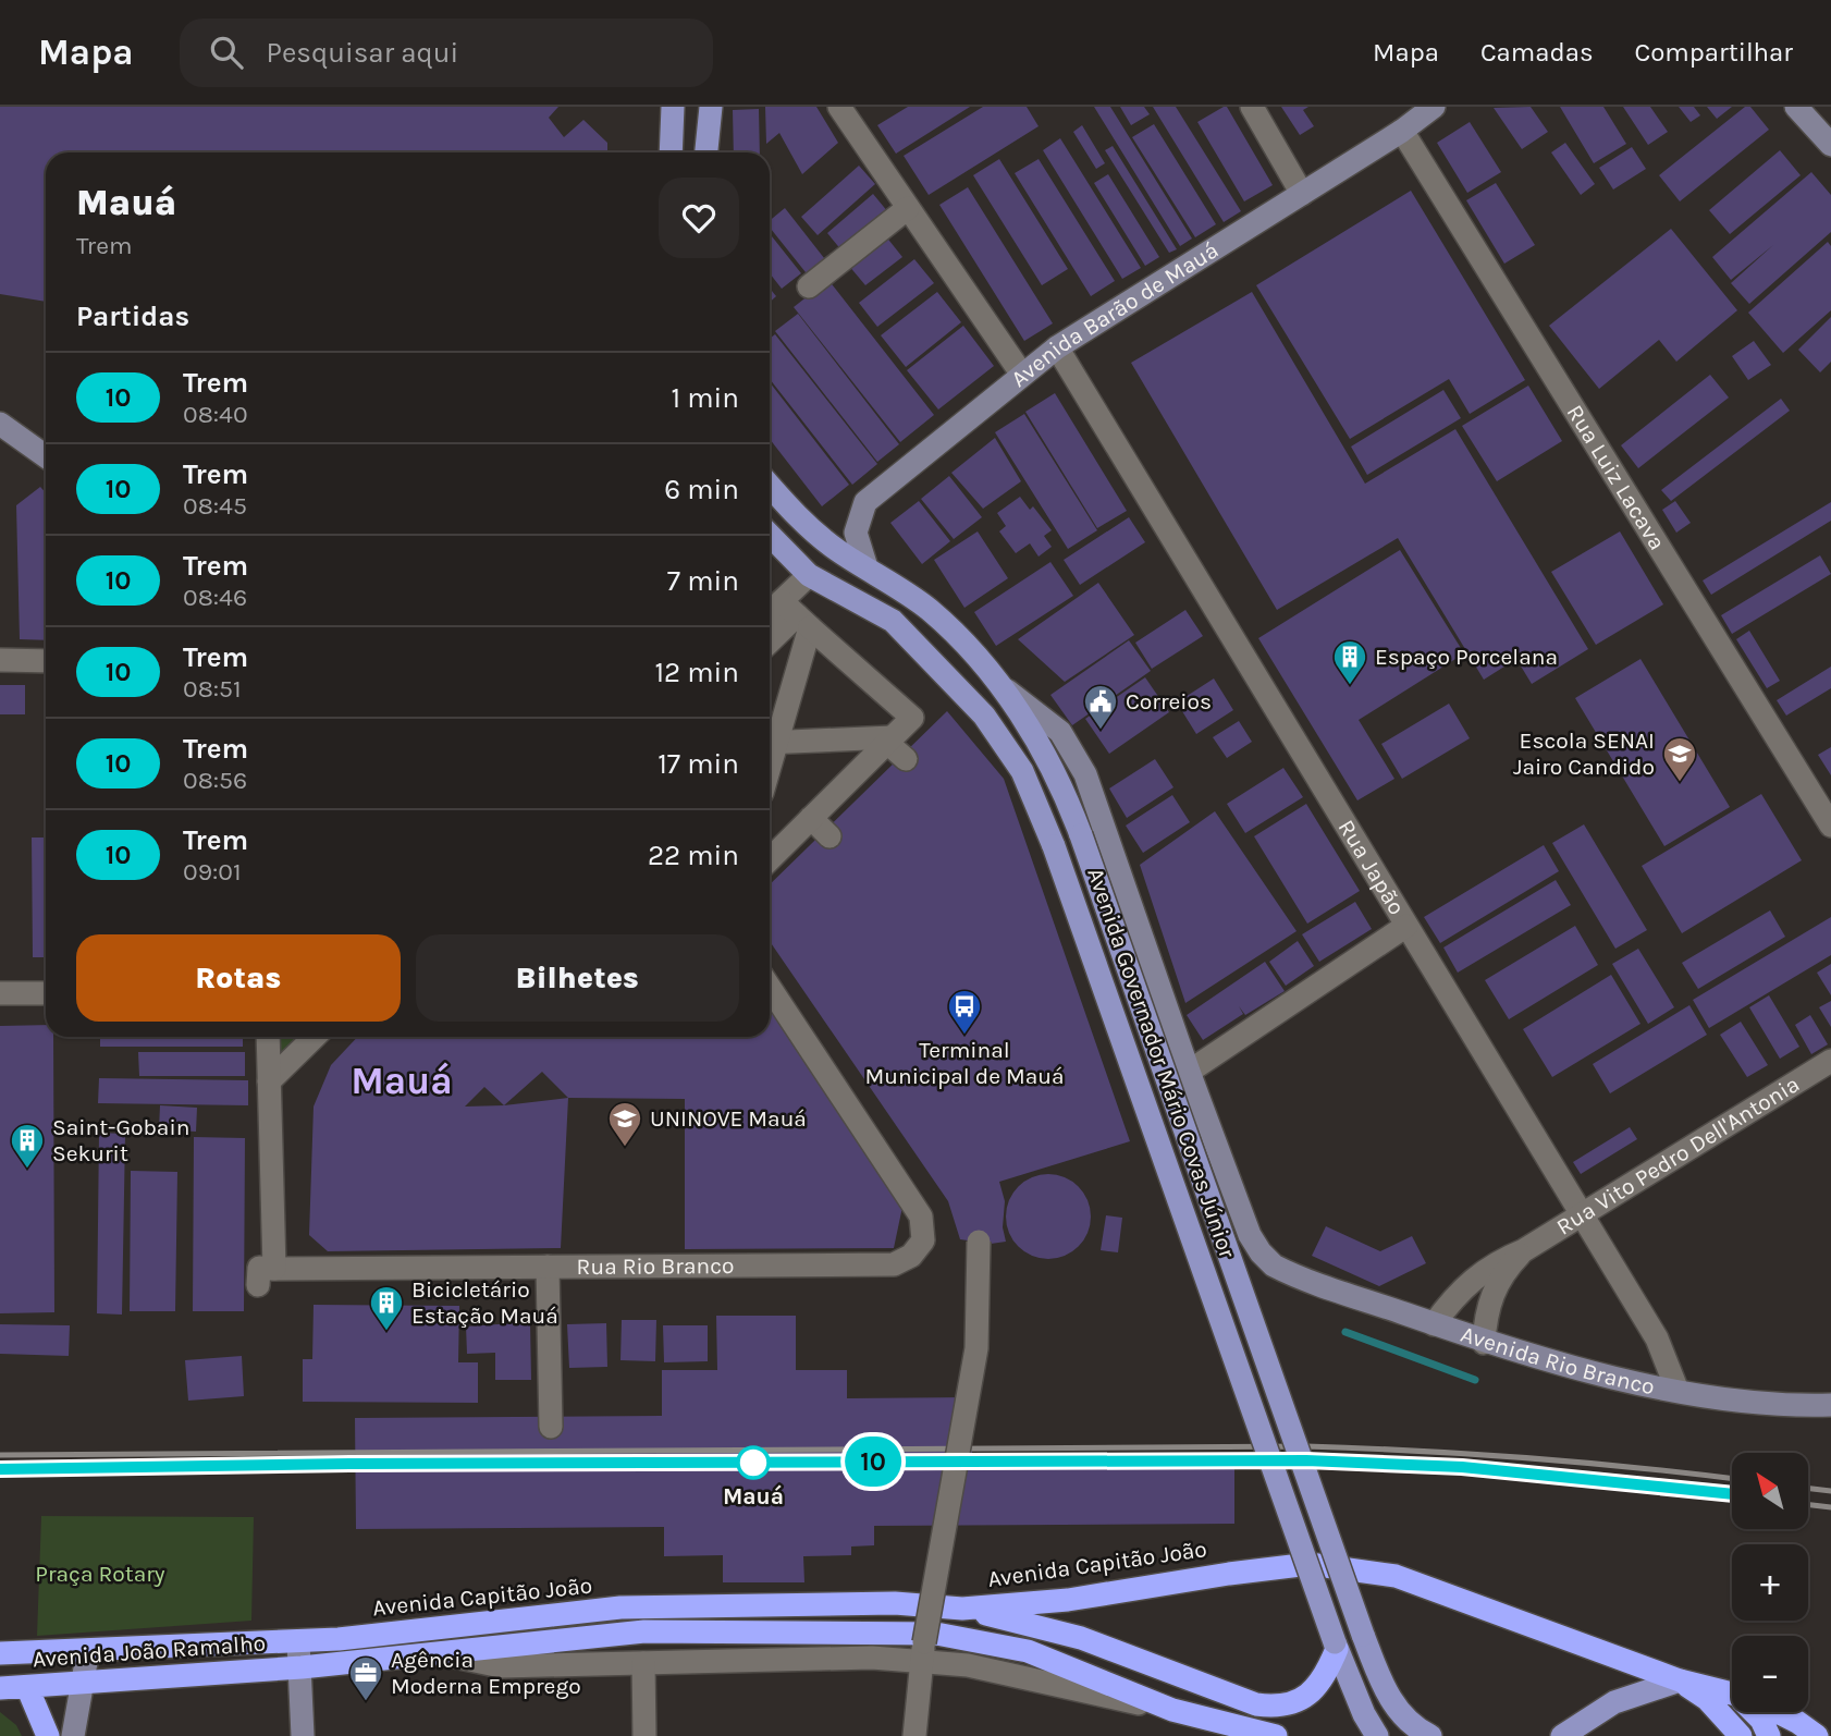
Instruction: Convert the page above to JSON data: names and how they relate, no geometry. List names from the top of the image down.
{
  "streets": {
    "highway": ["Avenida Capitão João", "Avenida João Ramalho"],
    "main road": ["Avenida Barão de Mauá", "Avenida Governador Mário Covas Júnior", "Avenida Rio Branco"],
    "street": [
      "Rua Luiz Lacava",
      "Rua Japão",
      "Rua Vito Pedro Dell'Antonia",
      "Rua Rio Branco"
    ]
  },
  "crossings": [
    ["Avenida Barão de Mauá", "Rua Luiz Lacava"],
    ["Avenida Barão de Mauá", "Rua Japão"],
    ["Avenida Barão de Mauá", "Avenida Governador Mário Covas Júnior"],
    ["Rua Japão", "Rua Vito Pedro Dell'Antonia"],
    ["Rua Japão", "Avenida Rio Branco"],
    ["Avenida Governador Mário Covas Júnior", "Avenida Rio Branco"],
    ["Rua Vito Pedro Dell'Antonia", "Avenida Rio Branco"],
    ["Avenida Capitão João", "Avenida João Ramalho"]
  ],
  "districts": ["Mauá"],
  "parks": ["Praça Rotary"],
  "places": {
    "building": ["Espaço Porcelana", "Saint-Gobain Sekurit", "Bicicletário Estação Mauá"],
    "public building": ["Correios"],
    "school or university": ["Escola SENAI Jairo Candido", "UNINOVE Mauá"],
    "bus stop": ["Terminal Municipal de Mauá"],
    "other": ["Mauá"],
    "office": ["Agência Moderna Emprego"]
  },
  "north": "top left",
  "page": {
    "header": "Mapa",
    "search": "Pesquisar aqui",
    "nav": ["Mapa", "Camadas", "Compartilhar"],
    "on_map": "10",
    "heading": [
      ["Mauá", "Trem"],
      "Partidas"
    ],
    "list": [
      {
        "mark": "10",
        "name": "Trem",
        "note": "08:40",
        "value": "1 min"
      },
      {
        "mark": "10",
        "name": "Trem",
        "note": "08:45",
        "value": "6 min"
      },
      {
        "mark": "10",
        "name": "Trem",
        "note": "08:46",
        "value": "7 min"
      },
      {
        "mark": "10",
        "name": "Trem",
        "note": "08:51",
        "value": "12 min"
      },
      {
        "mark": "10",
        "name": "Trem",
        "note": "08:56",
        "value": "17 min"
      },
      {
        "mark": "10",
        "name": "Trem",
        "note": "09:01",
        "value": "22 min"
      }
    ],
    "buttons": ["Rotas", "Bilhetes"],
    "map_buttons": ["+", "−"]
  }
}
